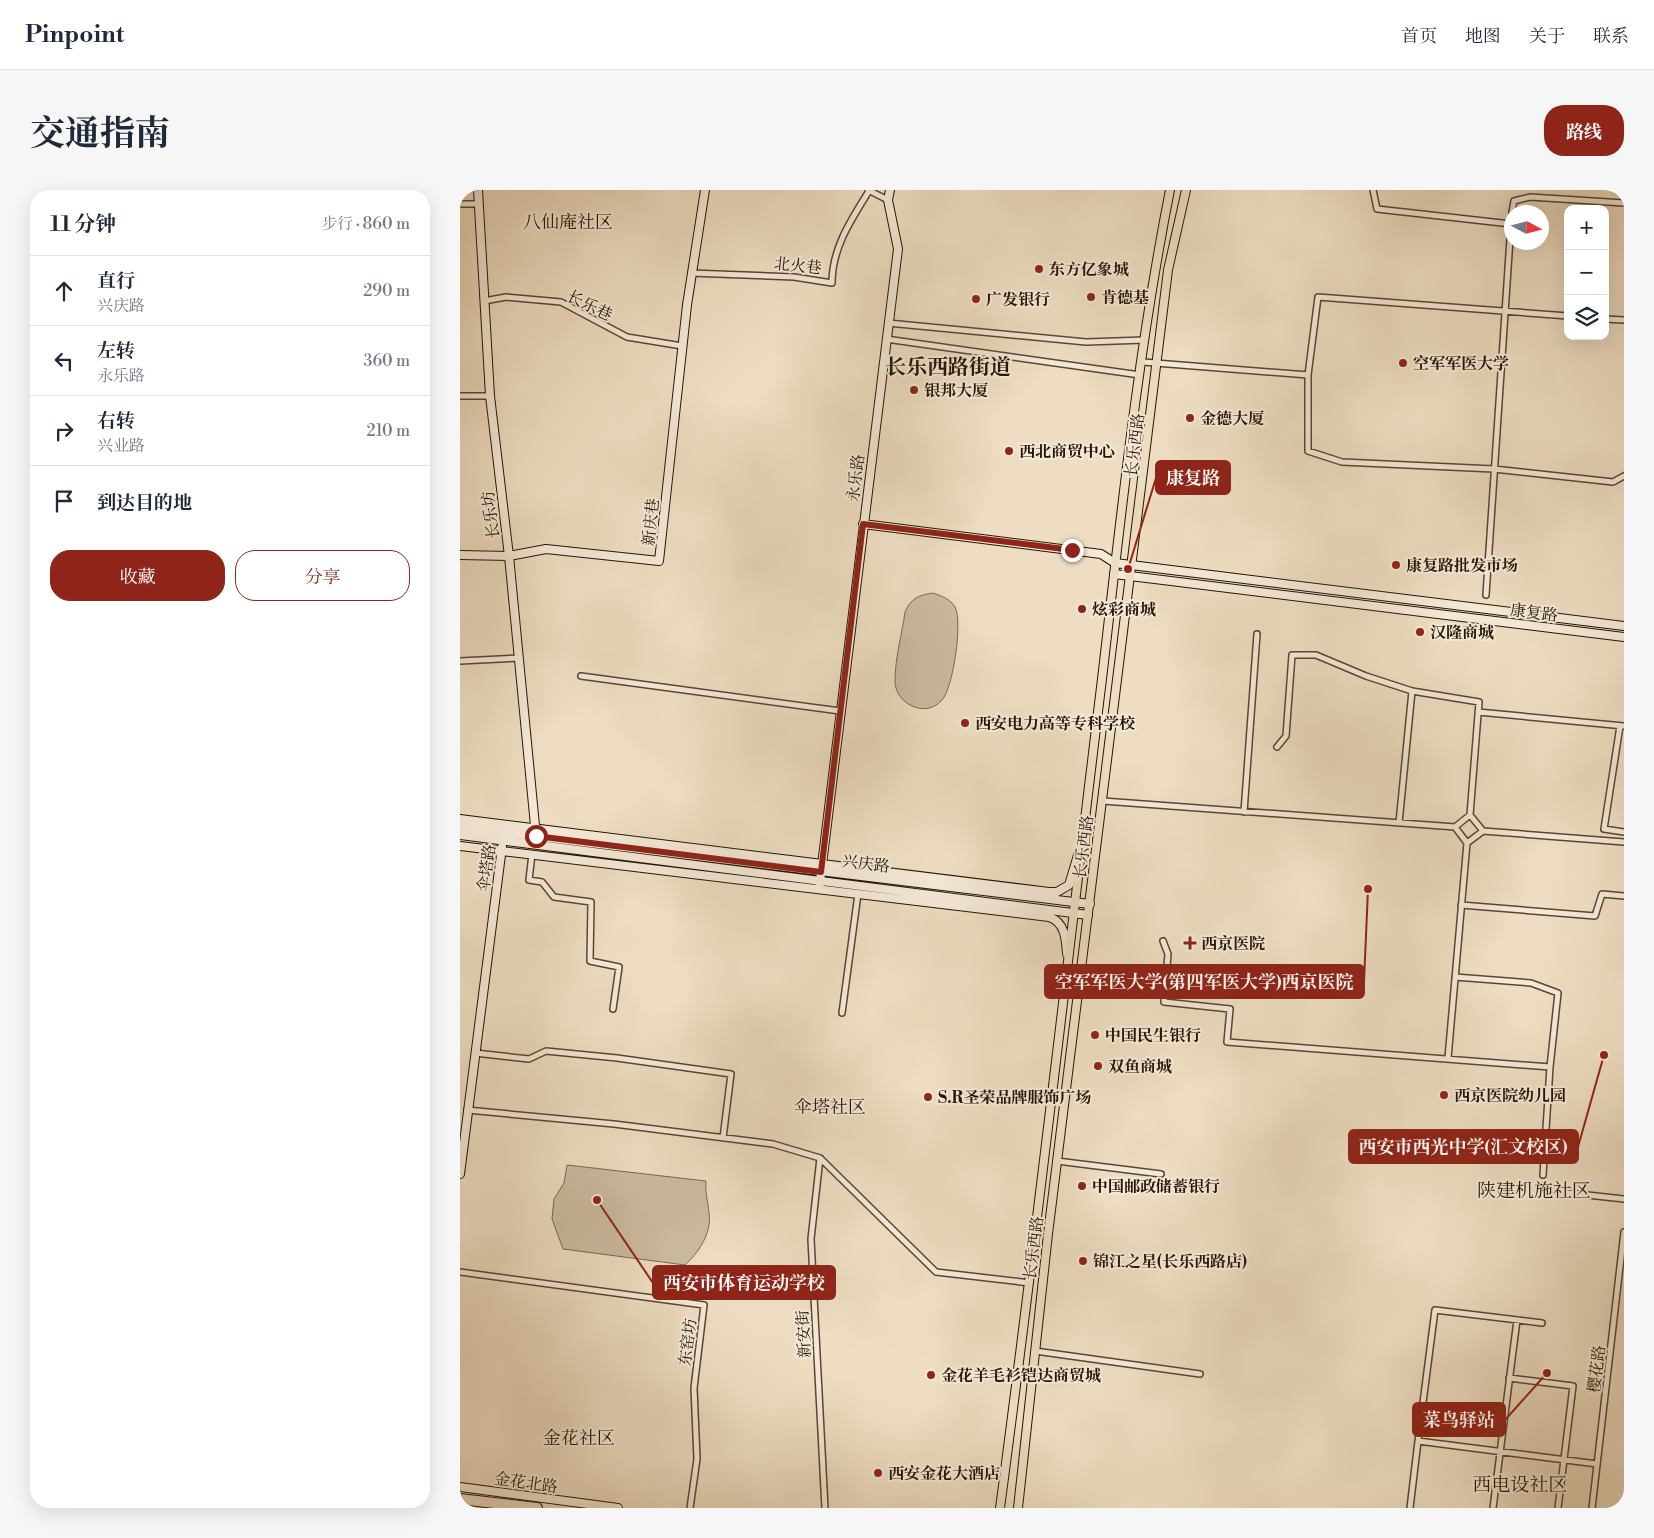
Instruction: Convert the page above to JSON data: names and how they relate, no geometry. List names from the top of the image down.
{
  "streets": {
    "main road": ["长乐西路"],
    "street": [
      "北火巷",
      "长乐巷",
      "永乐路",
      "长乐坊",
      "新庆巷",
      "康复路",
      "兴庆路",
      "伞塔路",
      "新安街",
      "东窑坊",
      "樱花路",
      "金花北路"
    ]
  },
  "crossings": [
    ["北火巷", "永乐路"],
    ["长乐巷", "长乐坊"],
    ["长乐巷", "新庆巷"],
    ["长乐西路", "康复路"],
    ["长乐西路", "兴庆路"],
    ["永乐路", "康复路"],
    ["永乐路", "兴庆路"],
    ["长乐坊", "新庆巷"],
    ["长乐坊", "兴庆路"],
    ["兴庆路", "伞塔路"]
  ],
  "districts": [
    "八仙庵社区",
    "长乐西路街道",
    "伞塔社区",
    "陕建机施社区",
    "金花社区",
    "西电设社区"
  ],
  "places": {
    "other": [
      "东方亿象城",
      "肯德基",
      "广发银行",
      "空军军医大学",
      "银邦大厦",
      "金德大厦",
      "西北商贸中心",
      "康复路批发市场",
      "康复路",
      "炫彩商城",
      "汉隆商城",
      "西安电力高等专科学校",
      "空军军医大学(第四军医大学)西京医院",
      "中国民生银行",
      "西安市西光中学(汇文校区)",
      "双鱼商城",
      "西京医院幼儿园",
      "S.R圣荣品牌服饰广场",
      "中国邮政储蓄银行",
      "西安市体育运动学校",
      "锦江之星(长乐西路店)",
      "菜鸟驿站",
      "金花羊毛衫铠达商贸城",
      "西安金花大酒店"
    ],
    "health": ["西京医院"]
  },
  "north": "right",
  "page": {
    "header": "Pinpoint",
    "nav": [
      "首页",
      "地图",
      "关于",
      "联系"
    ],
    "title": "交通指南",
    "buttons": [
      "路线",
      ["收藏", "分享"]
    ],
    "heading": ["11 分钟", "步行 · 860 m"],
    "map_buttons": ["+", "−"],
    "list": [
      ["直行", "兴庆路", "290 m"],
      ["左转", "永乐路", "360 m"],
      ["右转", "兴业路", "210 m"],
      "到达目的地"
    ]
  }
}
